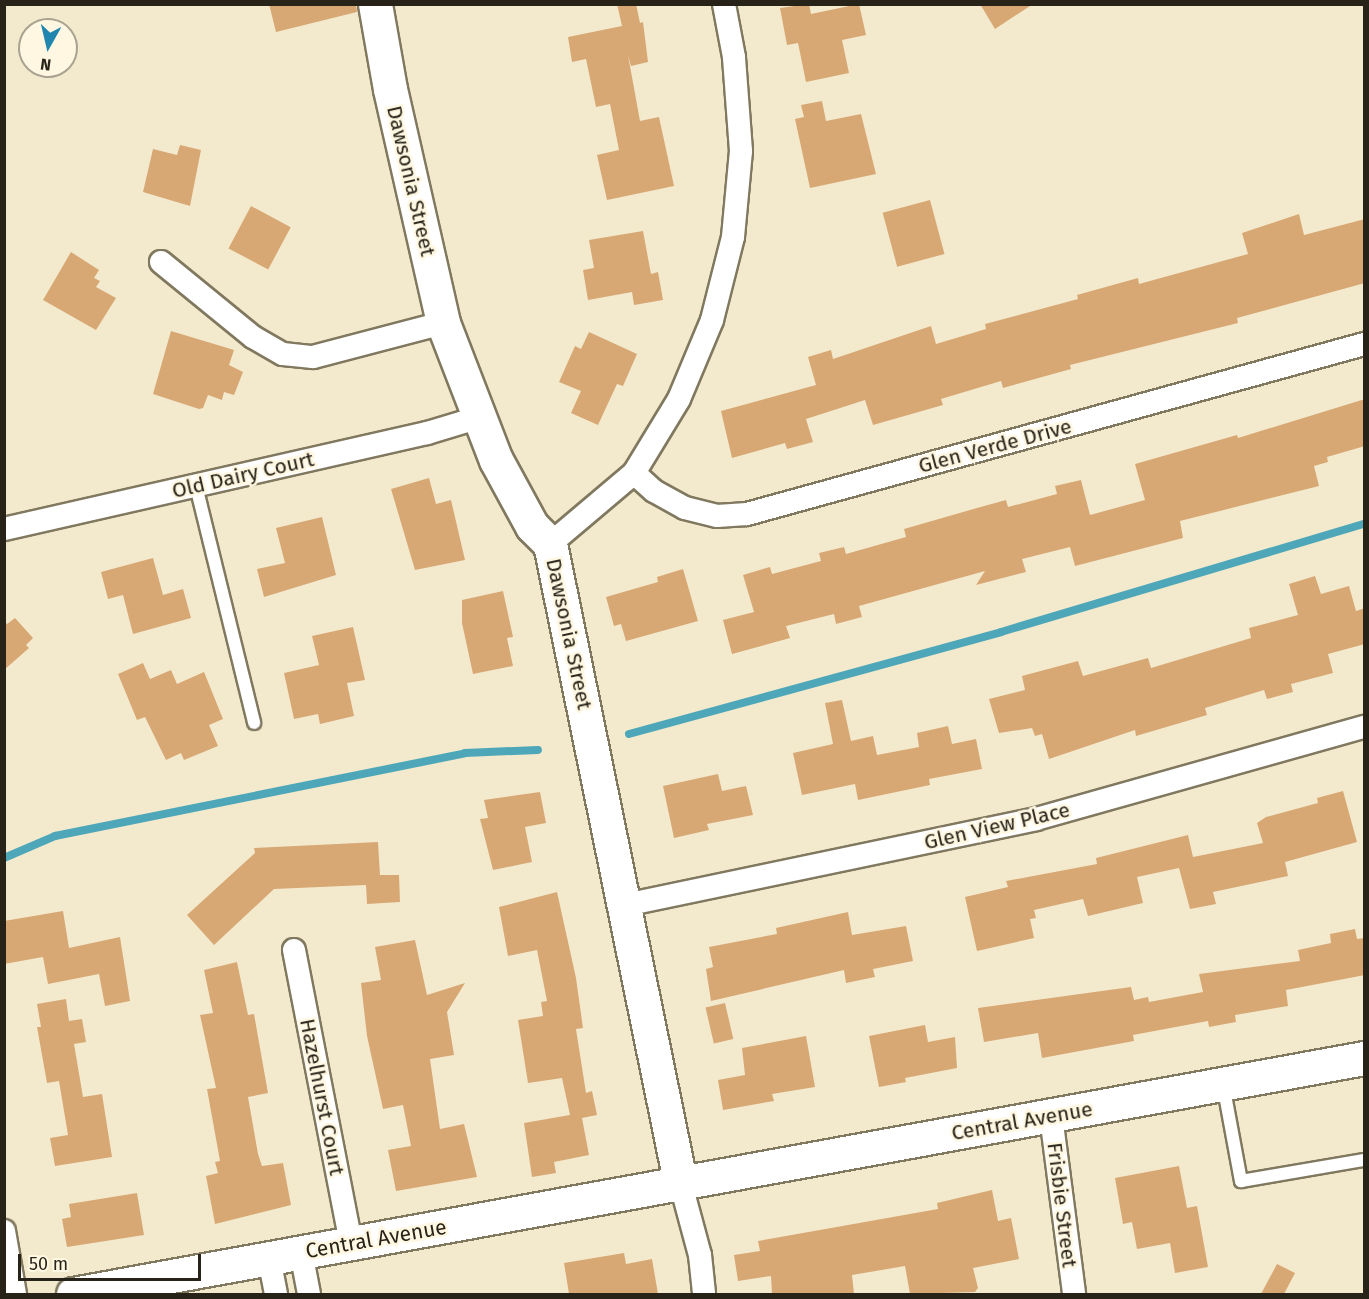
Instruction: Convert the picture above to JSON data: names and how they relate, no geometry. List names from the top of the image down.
{
  "streets": {
    "main road": ["Dawsonia Street", "Central Avenue"],
    "street": [
      "Glen Verde Drive",
      "Old Dairy Court",
      "Glen View Place",
      "Hazelhurst Court",
      "Frisbie Street"
    ]
  },
  "crossings": [
    ["Dawsonia Street", "Old Dairy Court"],
    ["Dawsonia Street", "Glen View Place"],
    ["Dawsonia Street", "Central Avenue"],
    ["Hazelhurst Court", "Central Avenue"],
    ["Central Avenue", "Frisbie Street"]
  ],
  "scale_bar": "50 m",
  "north": "bottom"
}
